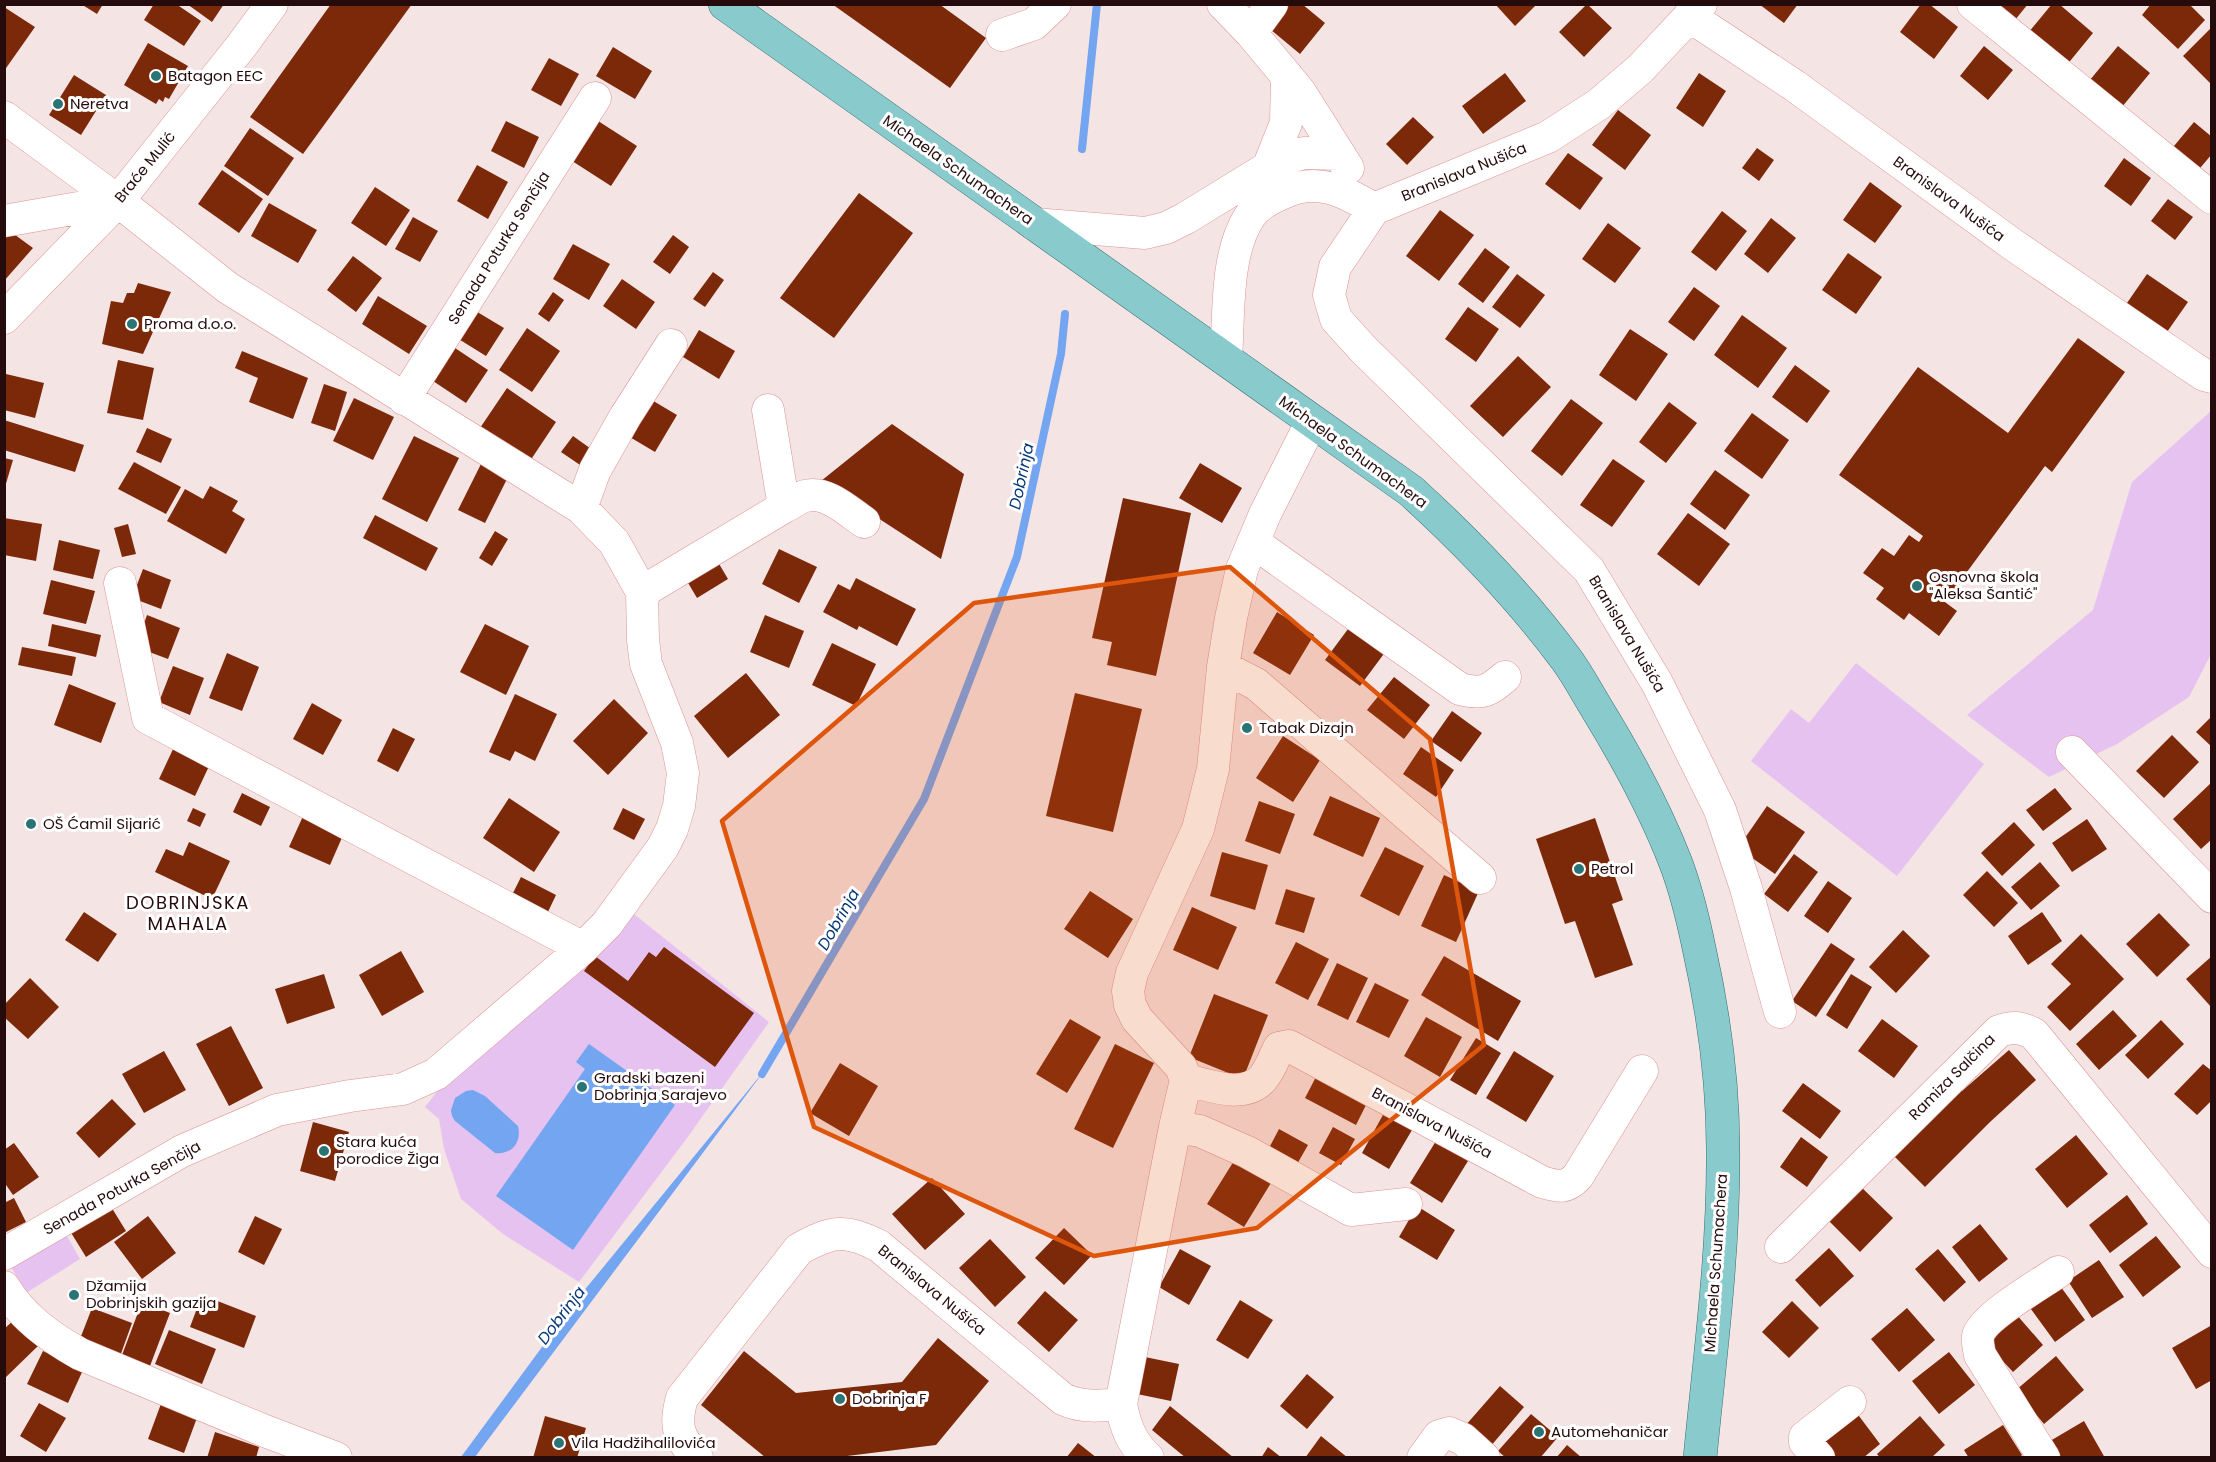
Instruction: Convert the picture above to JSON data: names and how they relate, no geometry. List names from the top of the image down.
{
  "streets": {
    "main road": ["Michaela Schumachera"],
    "street": [
      "Braće Mulić",
      "Branislava Nušića",
      "Senada Poturka Senčija",
      "Ramiza Salčina"
    ]
  },
  "crossings": [
    ["Braće Mulić", "Senada Poturka Senčija"]
  ],
  "districts": ["DOBRINJSKA MAHALA"],
  "water": ["Dobrinja"],
  "places": [
    "Batagon EEC",
    "Neretva",
    "Proma d.o.o.",
    "Osnovna škola \"Aleksa Šantić\"",
    "Tabak Dizajn",
    "OŠ Ćamil Sijarić",
    "Petrol",
    "Gradski bazeni Dobrinja Sarajevo",
    "Stara kuća porodice Žiga",
    "Džamija Dobrinjskih gazija",
    "Dobrinja F",
    "Automehaničar",
    "Vila Hadžihalilovića"
  ]
}
